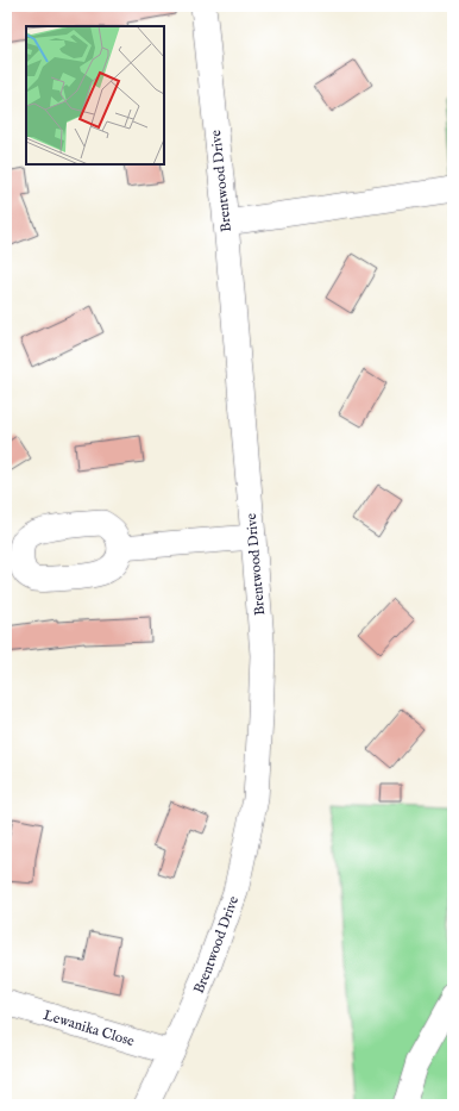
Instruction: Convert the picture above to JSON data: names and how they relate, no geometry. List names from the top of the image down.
{
  "streets": {
    "street": ["Brentwood Drive", "Lewanika Close"]
  },
  "crossings": [
    ["Brentwood Drive", "Lewanika Close"]
  ]
}
